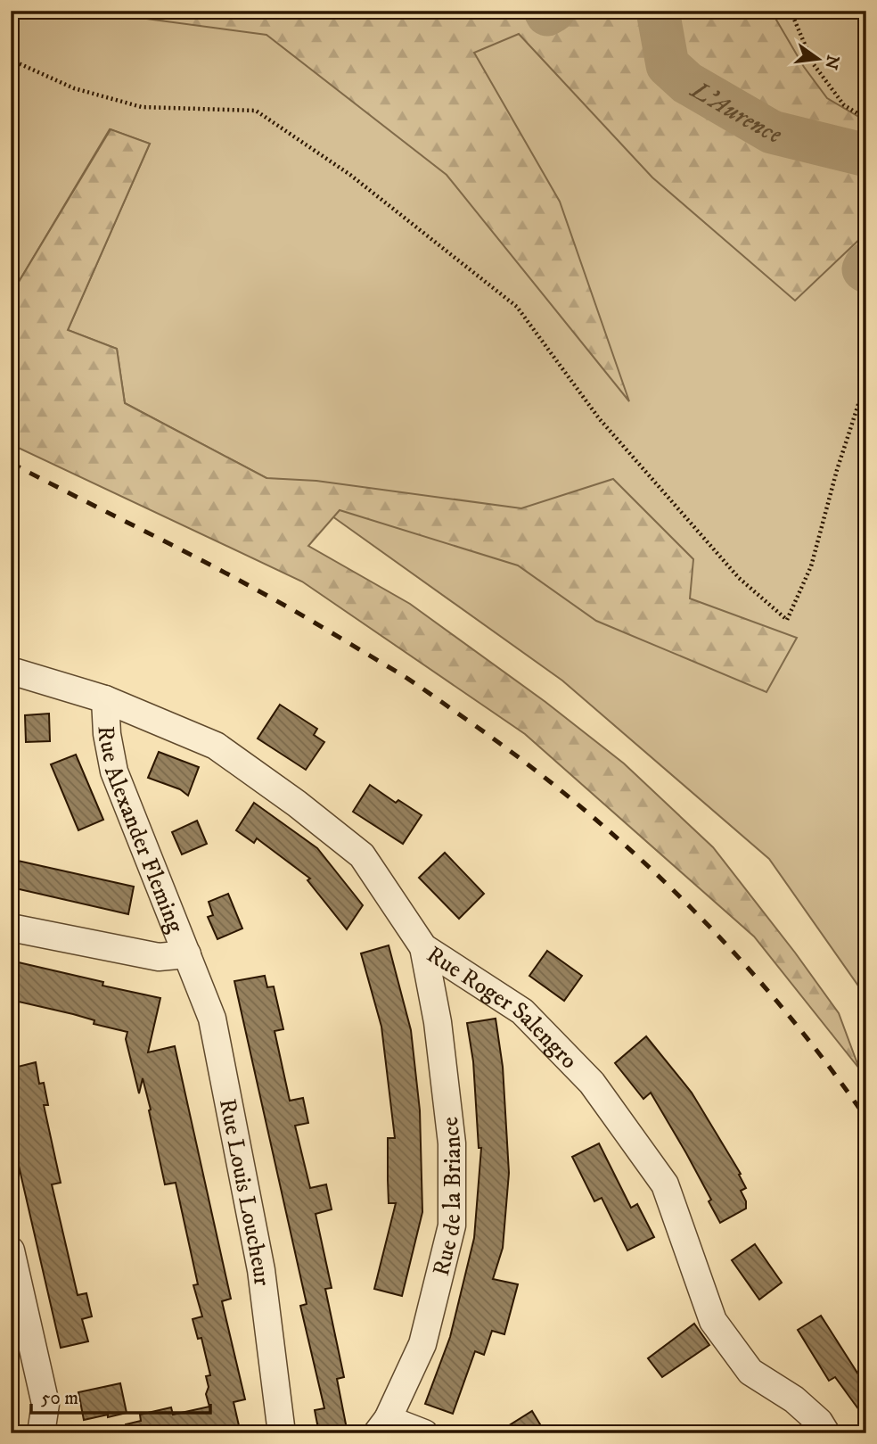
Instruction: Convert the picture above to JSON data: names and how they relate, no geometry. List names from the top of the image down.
{
  "streets": {
    "street": [
      "Rue Alexander Fleming",
      "Rue Roger Salengro",
      "Rue Louis Loucheur",
      "Rue de la Briance"
    ]
  },
  "crossings": [
    ["Rue Alexander Fleming", "Rue Roger Salengro"],
    ["Rue Alexander Fleming", "Rue Louis Loucheur"],
    ["Rue Roger Salengro", "Rue de la Briance"]
  ],
  "water": ["L'Aurence"],
  "scale_bar": "50 m",
  "north": "right"
}
